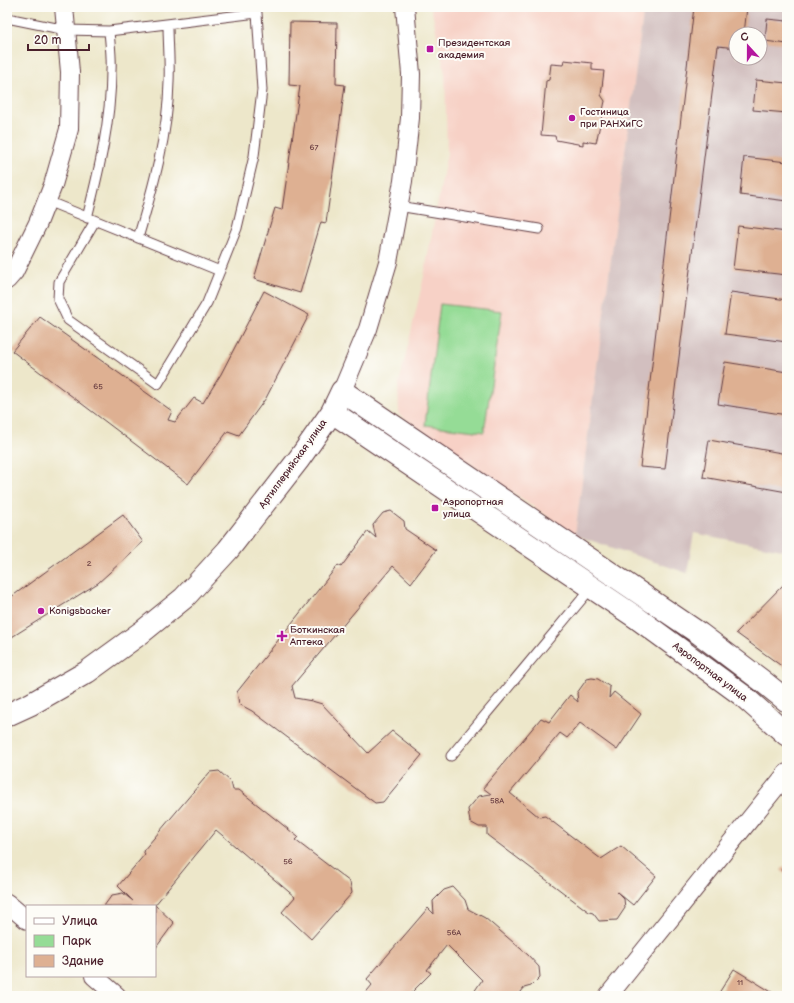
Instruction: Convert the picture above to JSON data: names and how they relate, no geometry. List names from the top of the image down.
{
  "streets": {
    "main road": ["Артиллерийская улица", "Аэропортная улица"]
  },
  "crossings": [
    ["Артиллерийская улица", "Аэропортная улица"]
  ],
  "places": {
    "transit": ["Президентская академия", "Аэропортная улица"],
    "other": ["Гостиница при РАНХиГС", "Konigsbacker"],
    "health": ["Боткинская Аптека"]
  },
  "house_numbers": [
    "67",
    "65",
    "2",
    "58А",
    "56",
    "56А",
    "11"
  ],
  "legend": ["Улица", "Парк", "Здание"],
  "scale_bar": "20 m",
  "north": "top"
}
